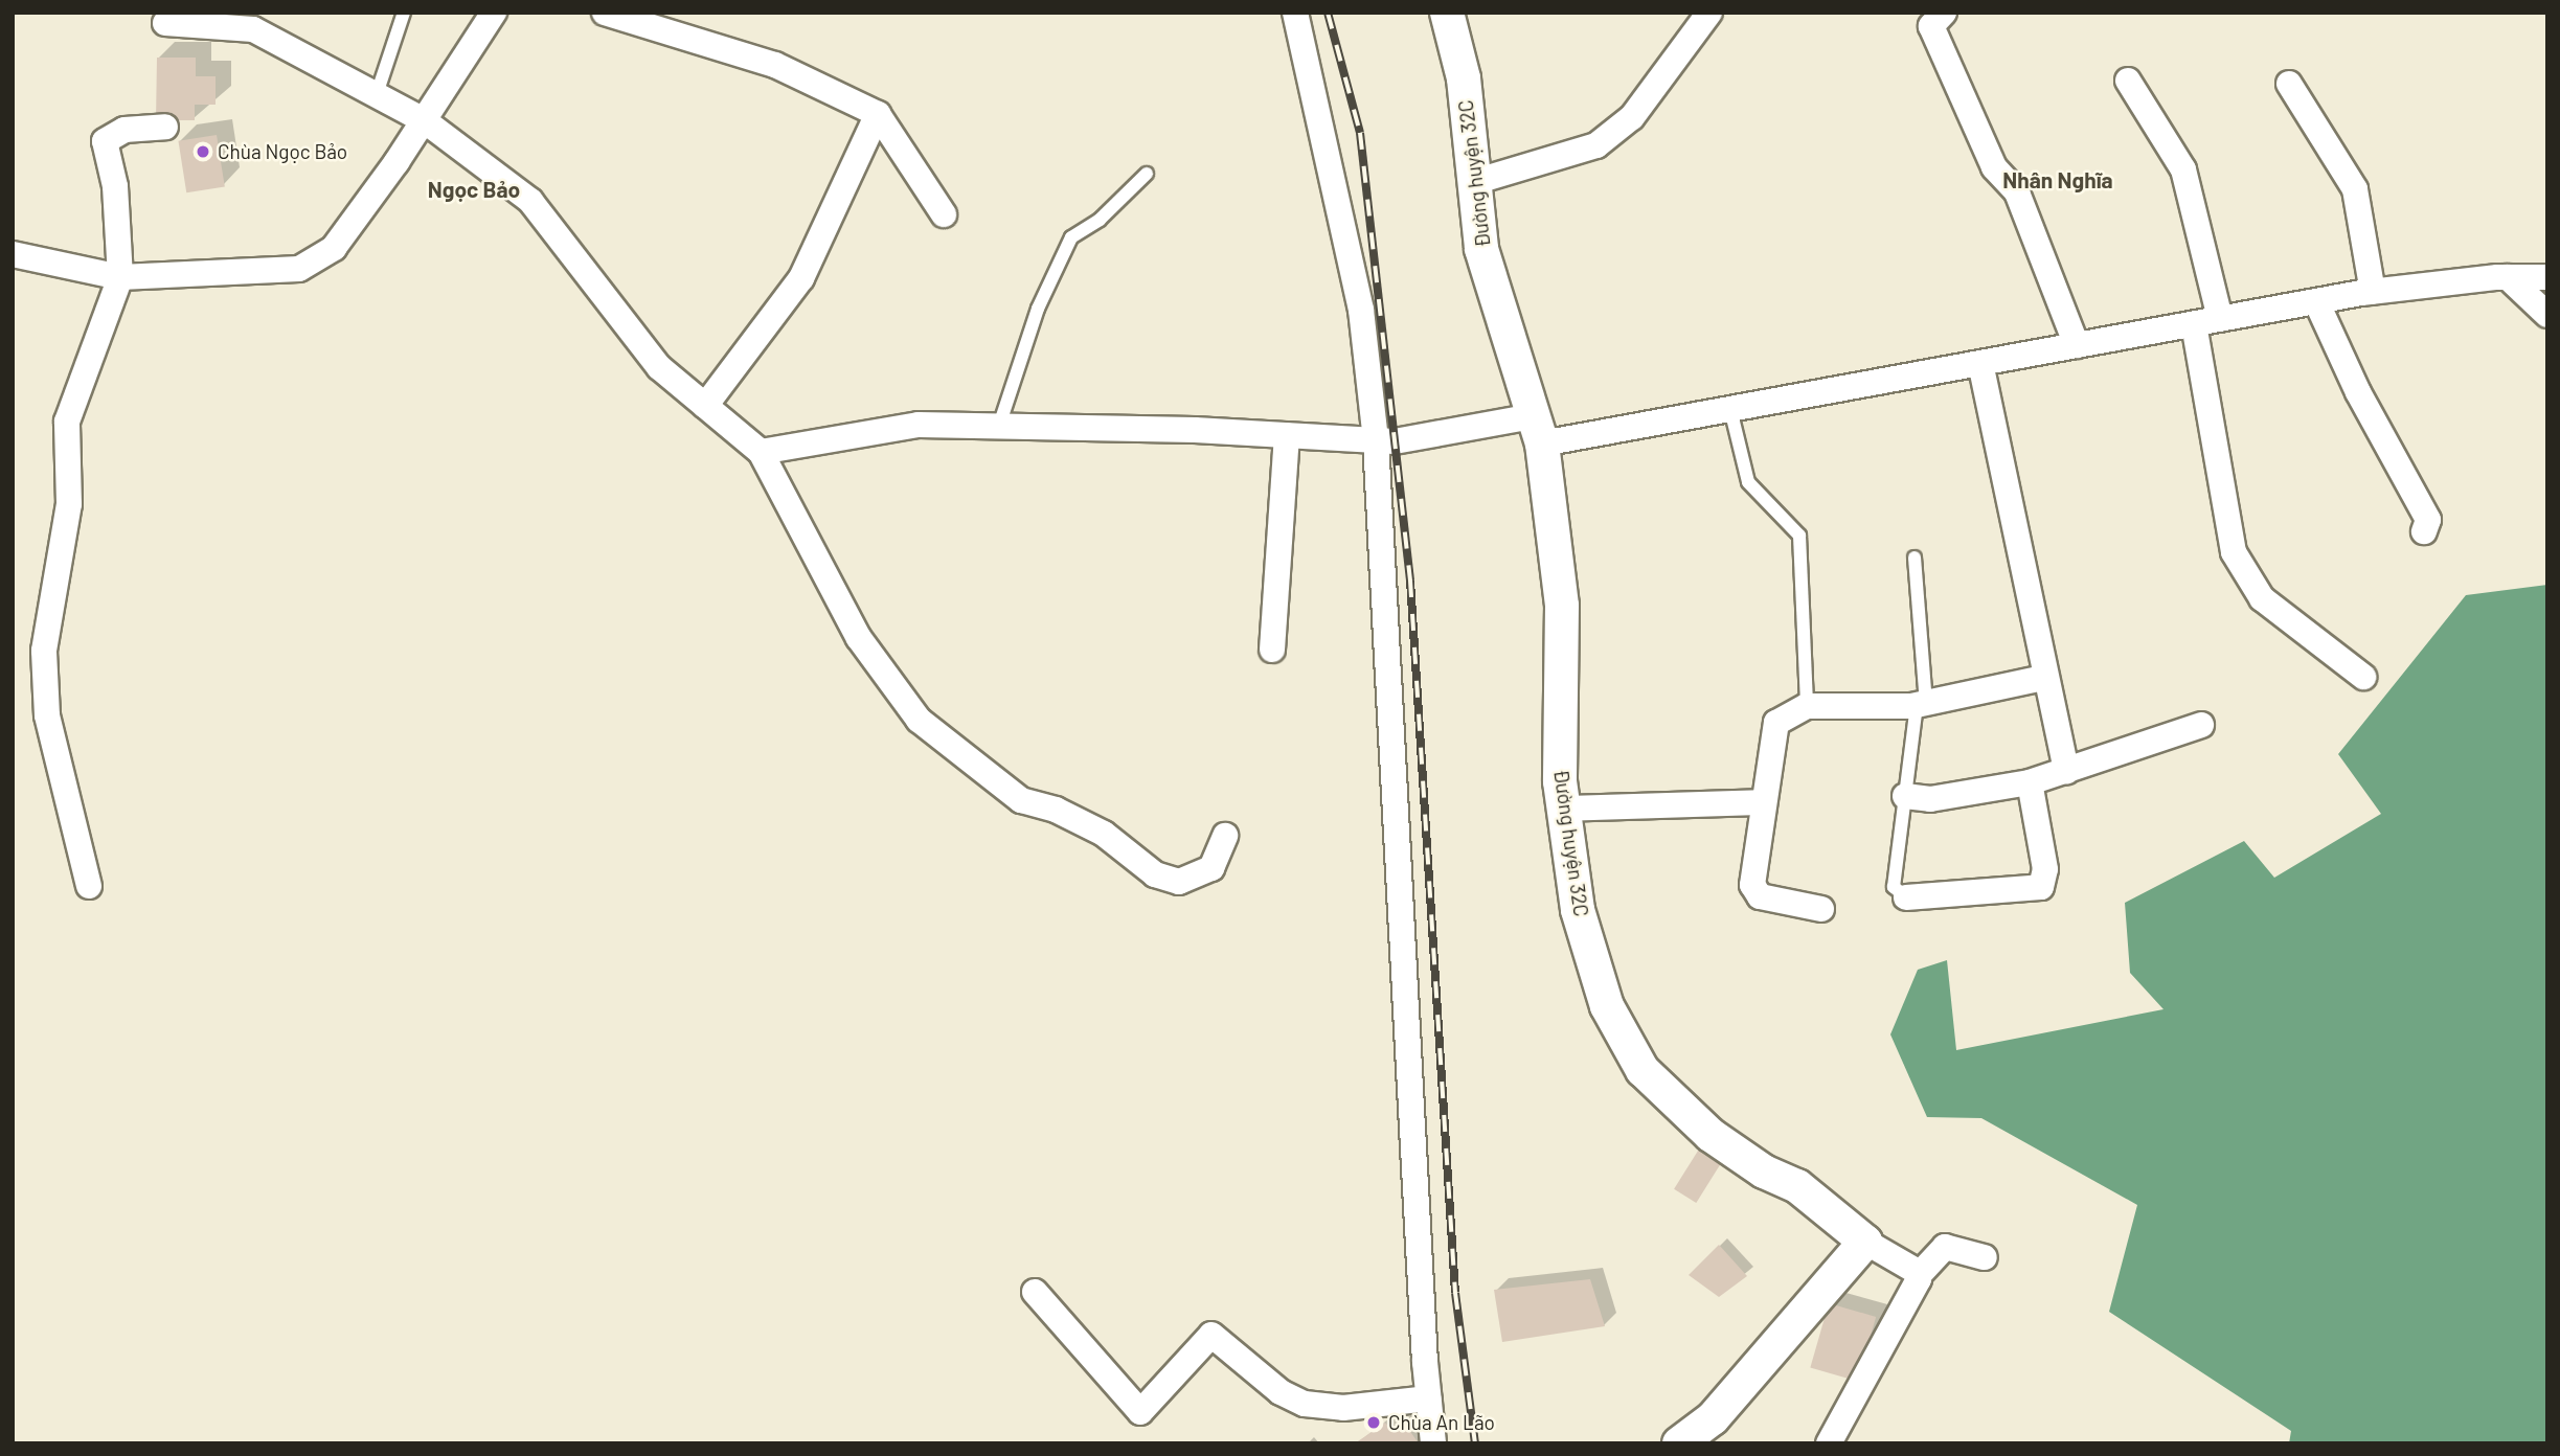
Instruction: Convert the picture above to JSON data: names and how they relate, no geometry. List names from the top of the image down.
{
  "streets": {
    "street": ["Đường huyện 32C"]
  },
  "districts": ["Nhân Nghĩa", "Ngọc Bảo"],
  "places": ["Chùa Ngọc Bảo", "Chùa An Lão"]
}
